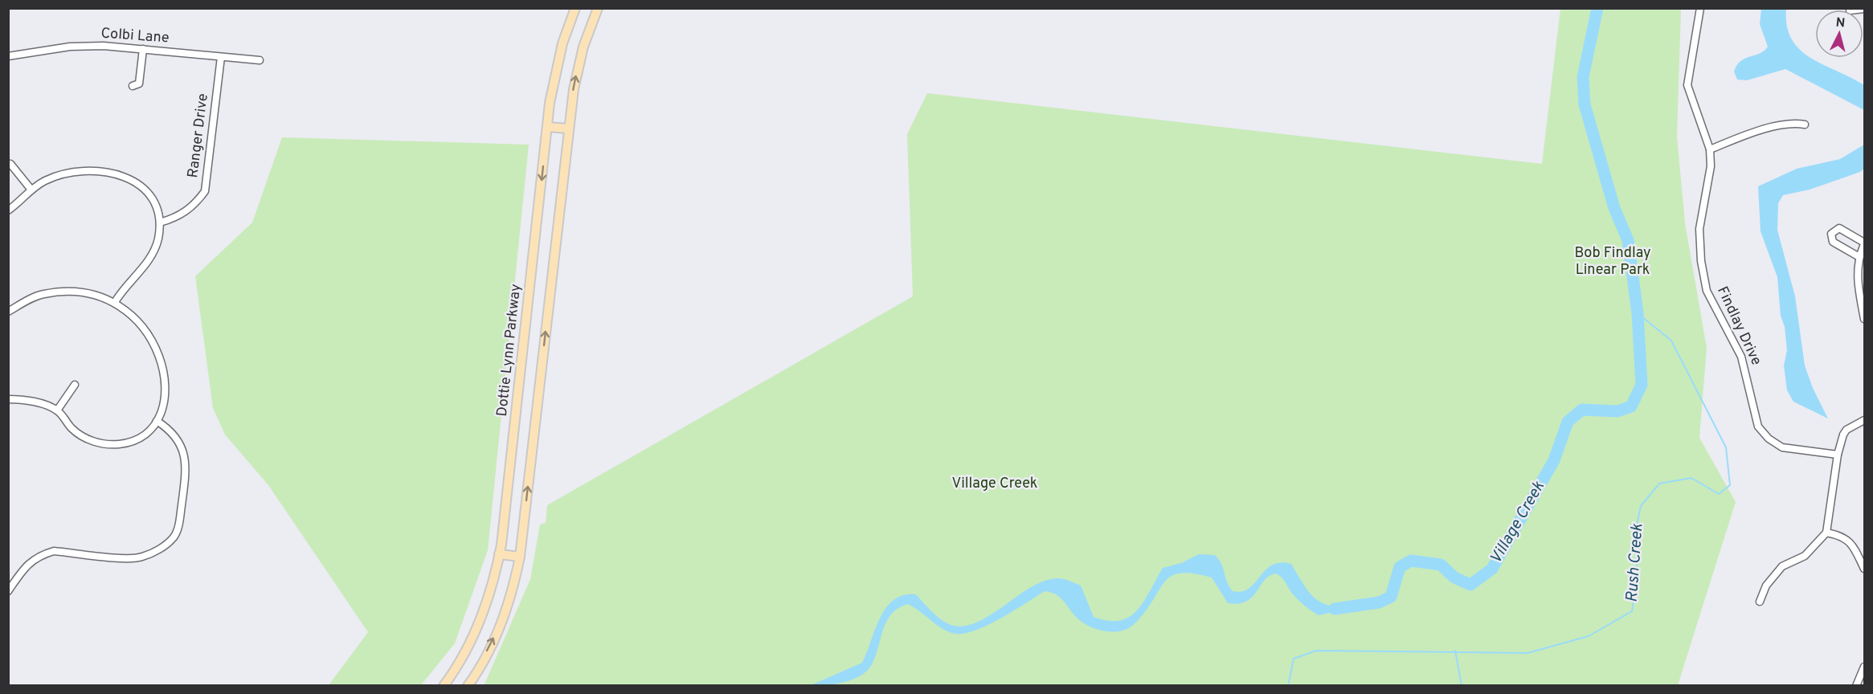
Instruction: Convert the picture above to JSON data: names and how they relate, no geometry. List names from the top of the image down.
{
  "streets": {
    "main road": ["Dottie Lynn Parkway"],
    "street": ["Colbi Lane", "Ranger Drive", "Findlay Drive"]
  },
  "crossings": [
    ["Colbi Lane", "Ranger Drive"]
  ],
  "water": ["Village Creek", "Rush Creek"],
  "parks": ["Bob Findlay Linear Park", "Village Creek"],
  "north": "top"
}
